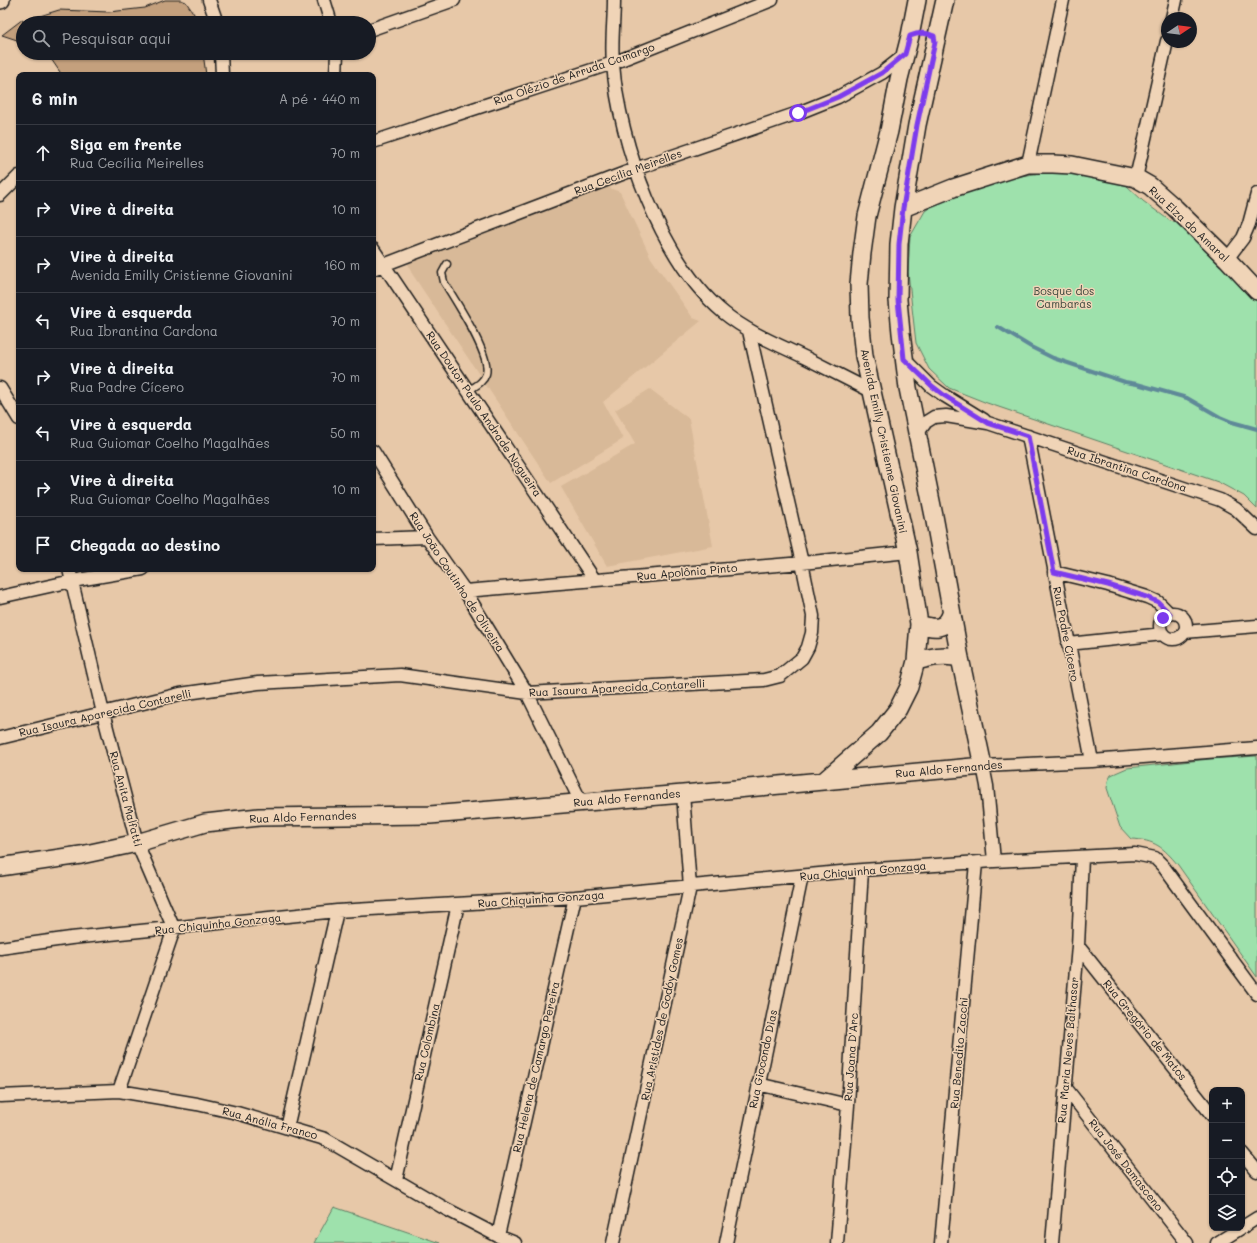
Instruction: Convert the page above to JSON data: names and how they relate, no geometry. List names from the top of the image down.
{
  "streets": {
    "street": [
      "Rua Olézio de Arruda Camargo",
      "Rua Cecília Meirelles",
      "Rua Elza do Amaral",
      "Rua Doutor Paulo Andrade Nogueira",
      "Avenida Emilly Cristienne Giovanini",
      "Rua Ibrantina Cardona",
      "Rua Apolônia Pinto",
      "Rua João Coutinho de Oliveira",
      "Rua Padre Cícero",
      "Rua Isaura Aparecida Contarelli",
      "Rua Aldo Fernandes",
      "Rua Anita Malfatti",
      "Rua Chiquinha Gonzaga",
      "Rua Aristides de Godóy Gomes",
      "Rua Gregório de Matos",
      "Rua Colombina",
      "Rua Maria Neves Balthasar",
      "Rua Benedito Zacchi",
      "Rua Joana D'Arc",
      "Rua Giocondo Dias",
      "Rua Helena de Camargo Pereira",
      "Rua Anália Franco",
      "Rua José Damasceno"
    ]
  },
  "crossings": [
    ["Rua Cecília Meirelles", "Rua Doutor Paulo Andrade Nogueira"],
    ["Rua Cecília Meirelles", "Avenida Emilly Cristienne Giovanini"],
    ["Rua Doutor Paulo Andrade Nogueira", "Rua Apolônia Pinto"],
    ["Avenida Emilly Cristienne Giovanini", "Rua Apolônia Pinto"],
    ["Avenida Emilly Cristienne Giovanini", "Rua Aldo Fernandes"],
    ["Rua Ibrantina Cardona", "Rua Padre Cícero"],
    ["Rua Apolônia Pinto", "Rua João Coutinho de Oliveira"],
    ["Rua Apolônia Pinto", "Rua Isaura Aparecida Contarelli"],
    ["Rua João Coutinho de Oliveira", "Rua Isaura Aparecida Contarelli"],
    ["Rua João Coutinho de Oliveira", "Rua Aldo Fernandes"],
    ["Rua Padre Cícero", "Rua Aldo Fernandes"],
    ["Rua Isaura Aparecida Contarelli", "Rua Anita Malfatti"],
    ["Rua Aldo Fernandes", "Rua Anita Malfatti"],
    ["Rua Aldo Fernandes", "Rua Aristides de Godóy Gomes"],
    ["Rua Anita Malfatti", "Rua Chiquinha Gonzaga"],
    ["Rua Chiquinha Gonzaga", "Rua Aristides de Godóy Gomes"],
    ["Rua Chiquinha Gonzaga", "Rua Colombina"],
    ["Rua Chiquinha Gonzaga", "Rua Maria Neves Balthasar"],
    ["Rua Chiquinha Gonzaga", "Rua Benedito Zacchi"],
    ["Rua Chiquinha Gonzaga", "Rua Joana D'Arc"],
    ["Rua Chiquinha Gonzaga", "Rua Giocondo Dias"],
    ["Rua Chiquinha Gonzaga", "Rua Helena de Camargo Pereira"],
    ["Rua Gregório de Matos", "Rua Maria Neves Balthasar"],
    ["Rua Colombina", "Rua Anália Franco"],
    ["Rua Maria Neves Balthasar", "Rua José Damasceno"],
    ["Rua Helena de Camargo Pereira", "Rua Anália Franco"]
  ],
  "parks": ["Bosque dos Cambarás"],
  "north": "right",
  "page": {
    "search": "Pesquisar aqui",
    "heading": ["6 min", "A pé · 440 m"],
    "list": [
      ["Siga em frente", "Rua Cecília Meirelles", "70 m"],
      ["Vire à direita", "10 m"],
      ["Vire à direita", "Avenida Emilly Cristienne Giovanini", "160 m"],
      ["Vire à esquerda", "Rua Ibrantina Cardona", "70 m"],
      ["Vire à direita", "Rua Padre Cícero", "70 m"],
      ["Vire à esquerda", "Rua Guiomar Coelho Magalhães", "50 m"],
      ["Vire à direita", "Rua Guiomar Coelho Magalhães", "10 m"],
      "Chegada ao destino"
    ],
    "map_buttons": ["+", "−"]
  }
}
